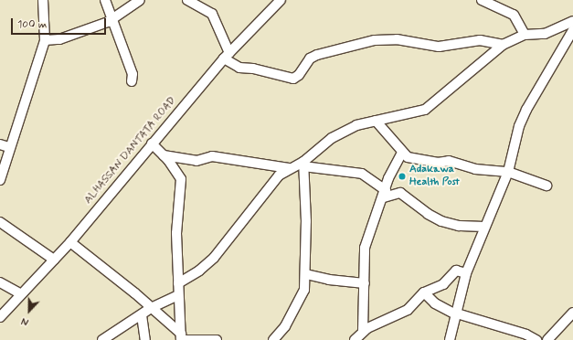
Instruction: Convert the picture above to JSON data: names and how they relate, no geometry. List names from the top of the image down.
{
  "streets": {
    "street": ["ALHASSAN DANTATA ROAD"]
  },
  "places": ["Adakawa Health Post"],
  "scale_bar": "100 m",
  "north": "bottom"
}
